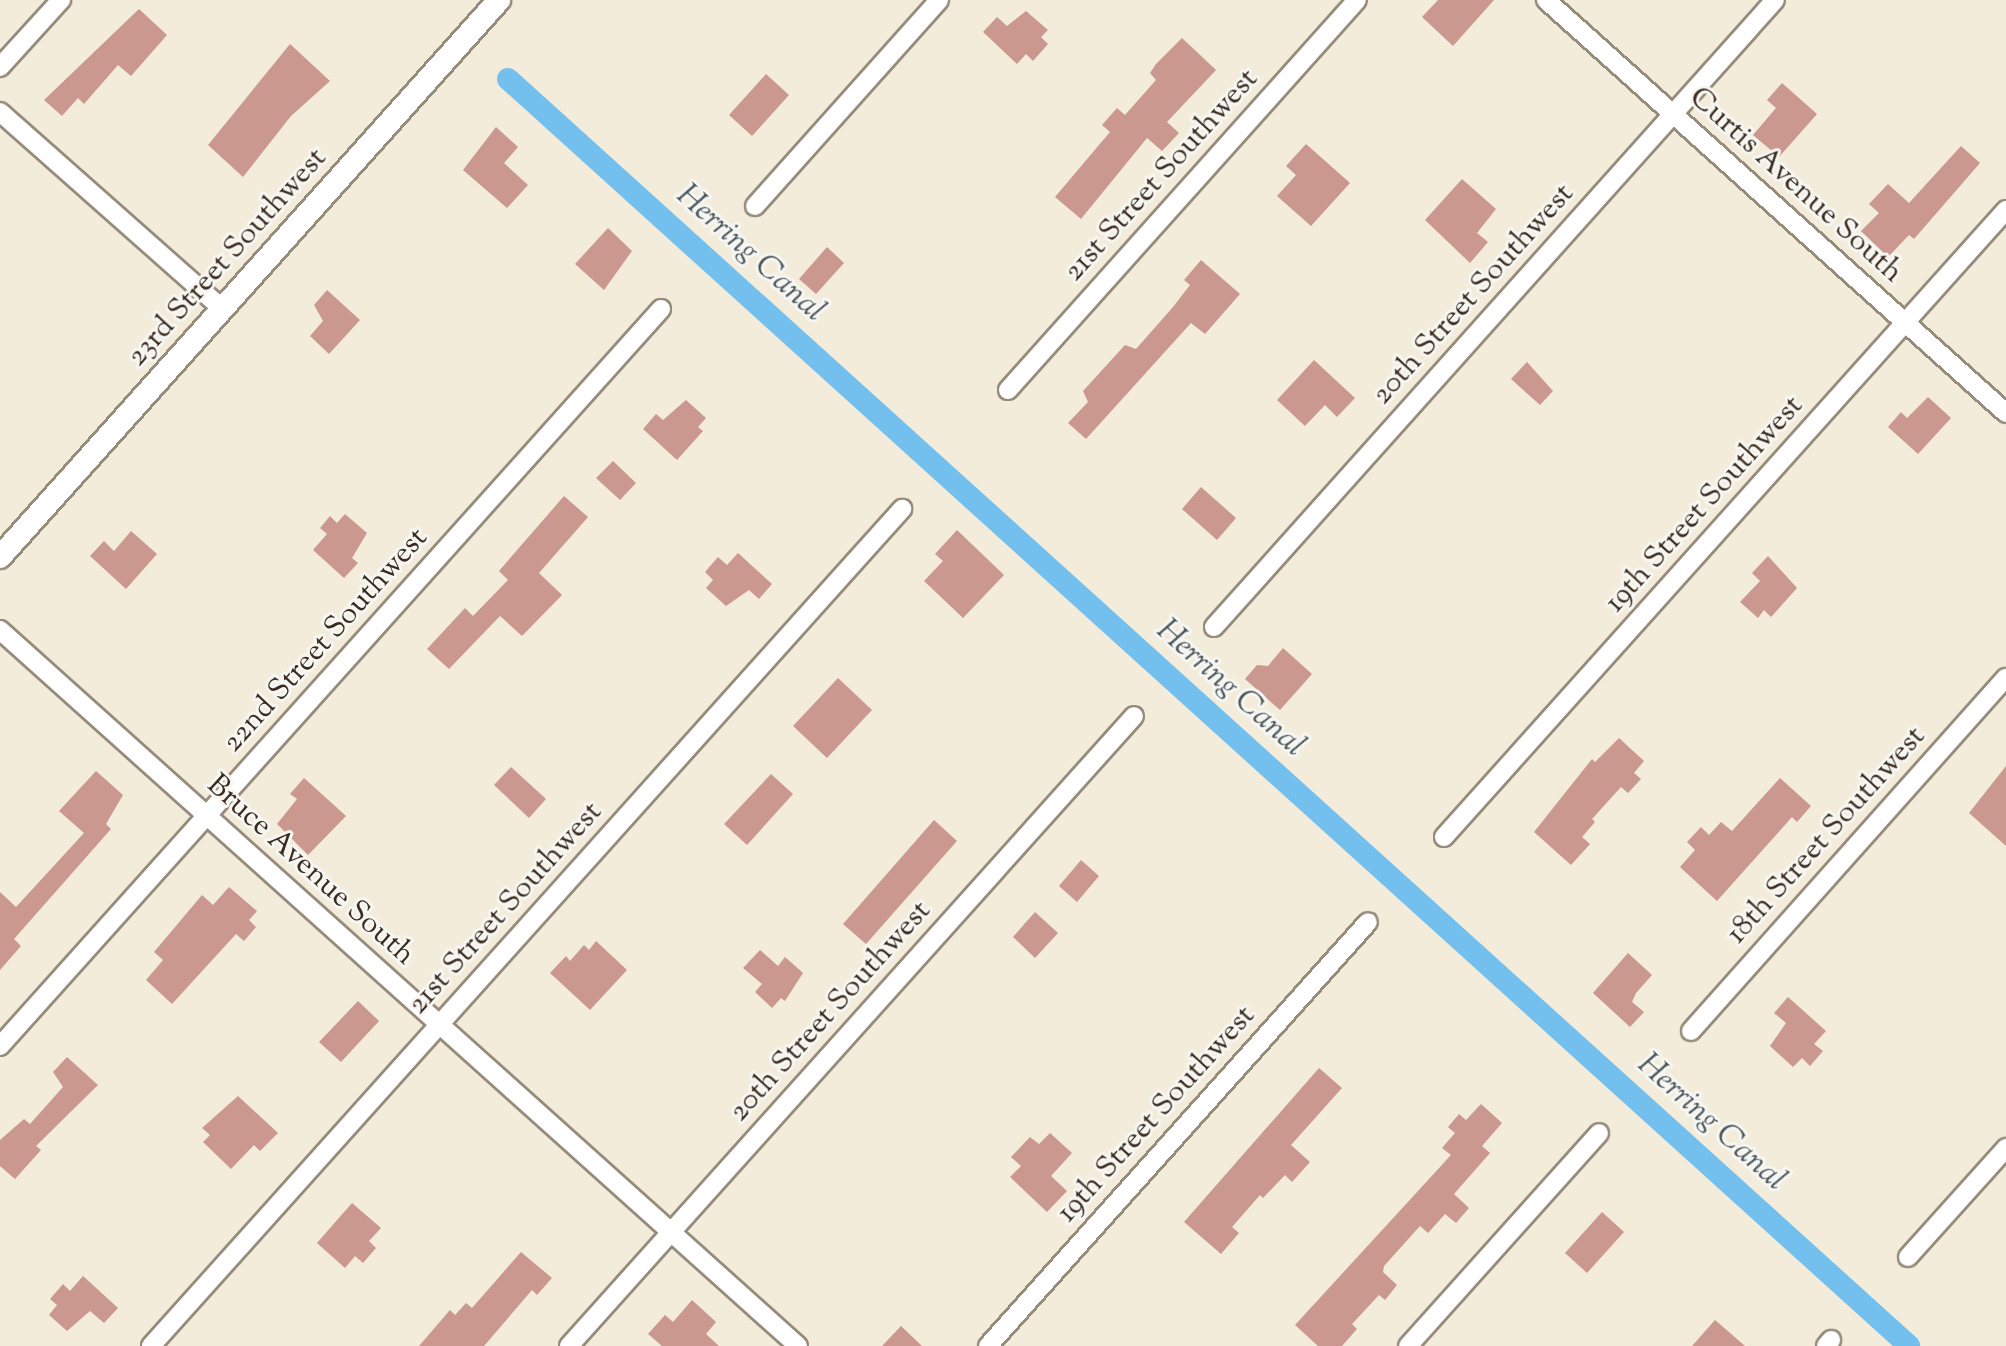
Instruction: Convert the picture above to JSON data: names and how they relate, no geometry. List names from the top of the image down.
{
  "streets": {
    "street": [
      "21st Street Southwest",
      "Curtis Avenue South",
      "23rd Street Southwest",
      "20th Street Southwest",
      "19th Street Southwest",
      "22nd Street Southwest",
      "18th Street Southwest",
      "Bruce Avenue South"
    ]
  },
  "crossings": [
    ["21st Street Southwest", "Bruce Avenue South"],
    ["Curtis Avenue South", "20th Street Southwest"],
    ["Curtis Avenue South", "19th Street Southwest"],
    ["20th Street Southwest", "Bruce Avenue South"],
    ["22nd Street Southwest", "Bruce Avenue South"]
  ],
  "water": ["Herring Canal"]
}
